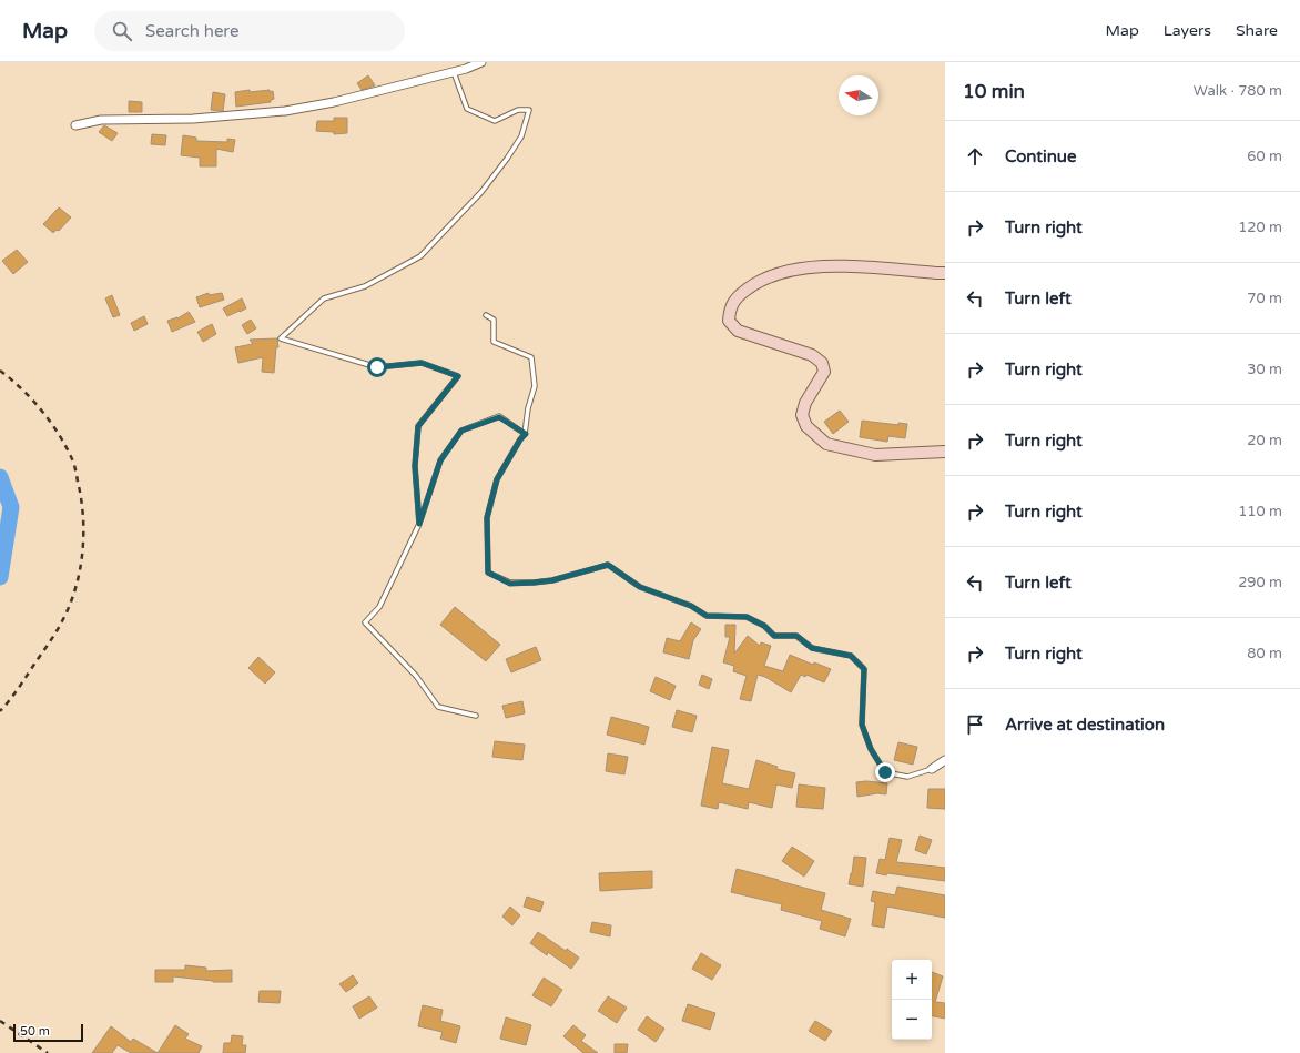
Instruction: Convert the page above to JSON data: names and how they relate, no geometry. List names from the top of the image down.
{
  "scale_bar": "50 m",
  "north": "left",
  "page": {
    "header": "Map",
    "search": "Search here",
    "nav": ["Map", "Layers", "Share"],
    "heading": ["10 min", "Walk · 780 m"],
    "list": [
      ["Continue", "60 m"],
      ["Turn right", "120 m"],
      ["Turn left", "70 m"],
      ["Turn right", "30 m"],
      ["Turn right", "20 m"],
      ["Turn right", "110 m"],
      ["Turn left", "290 m"],
      ["Turn right", "80 m"],
      "Arrive at destination"
    ],
    "map_buttons": ["+", "−"],
    "scale": "50 m"
  }
}
